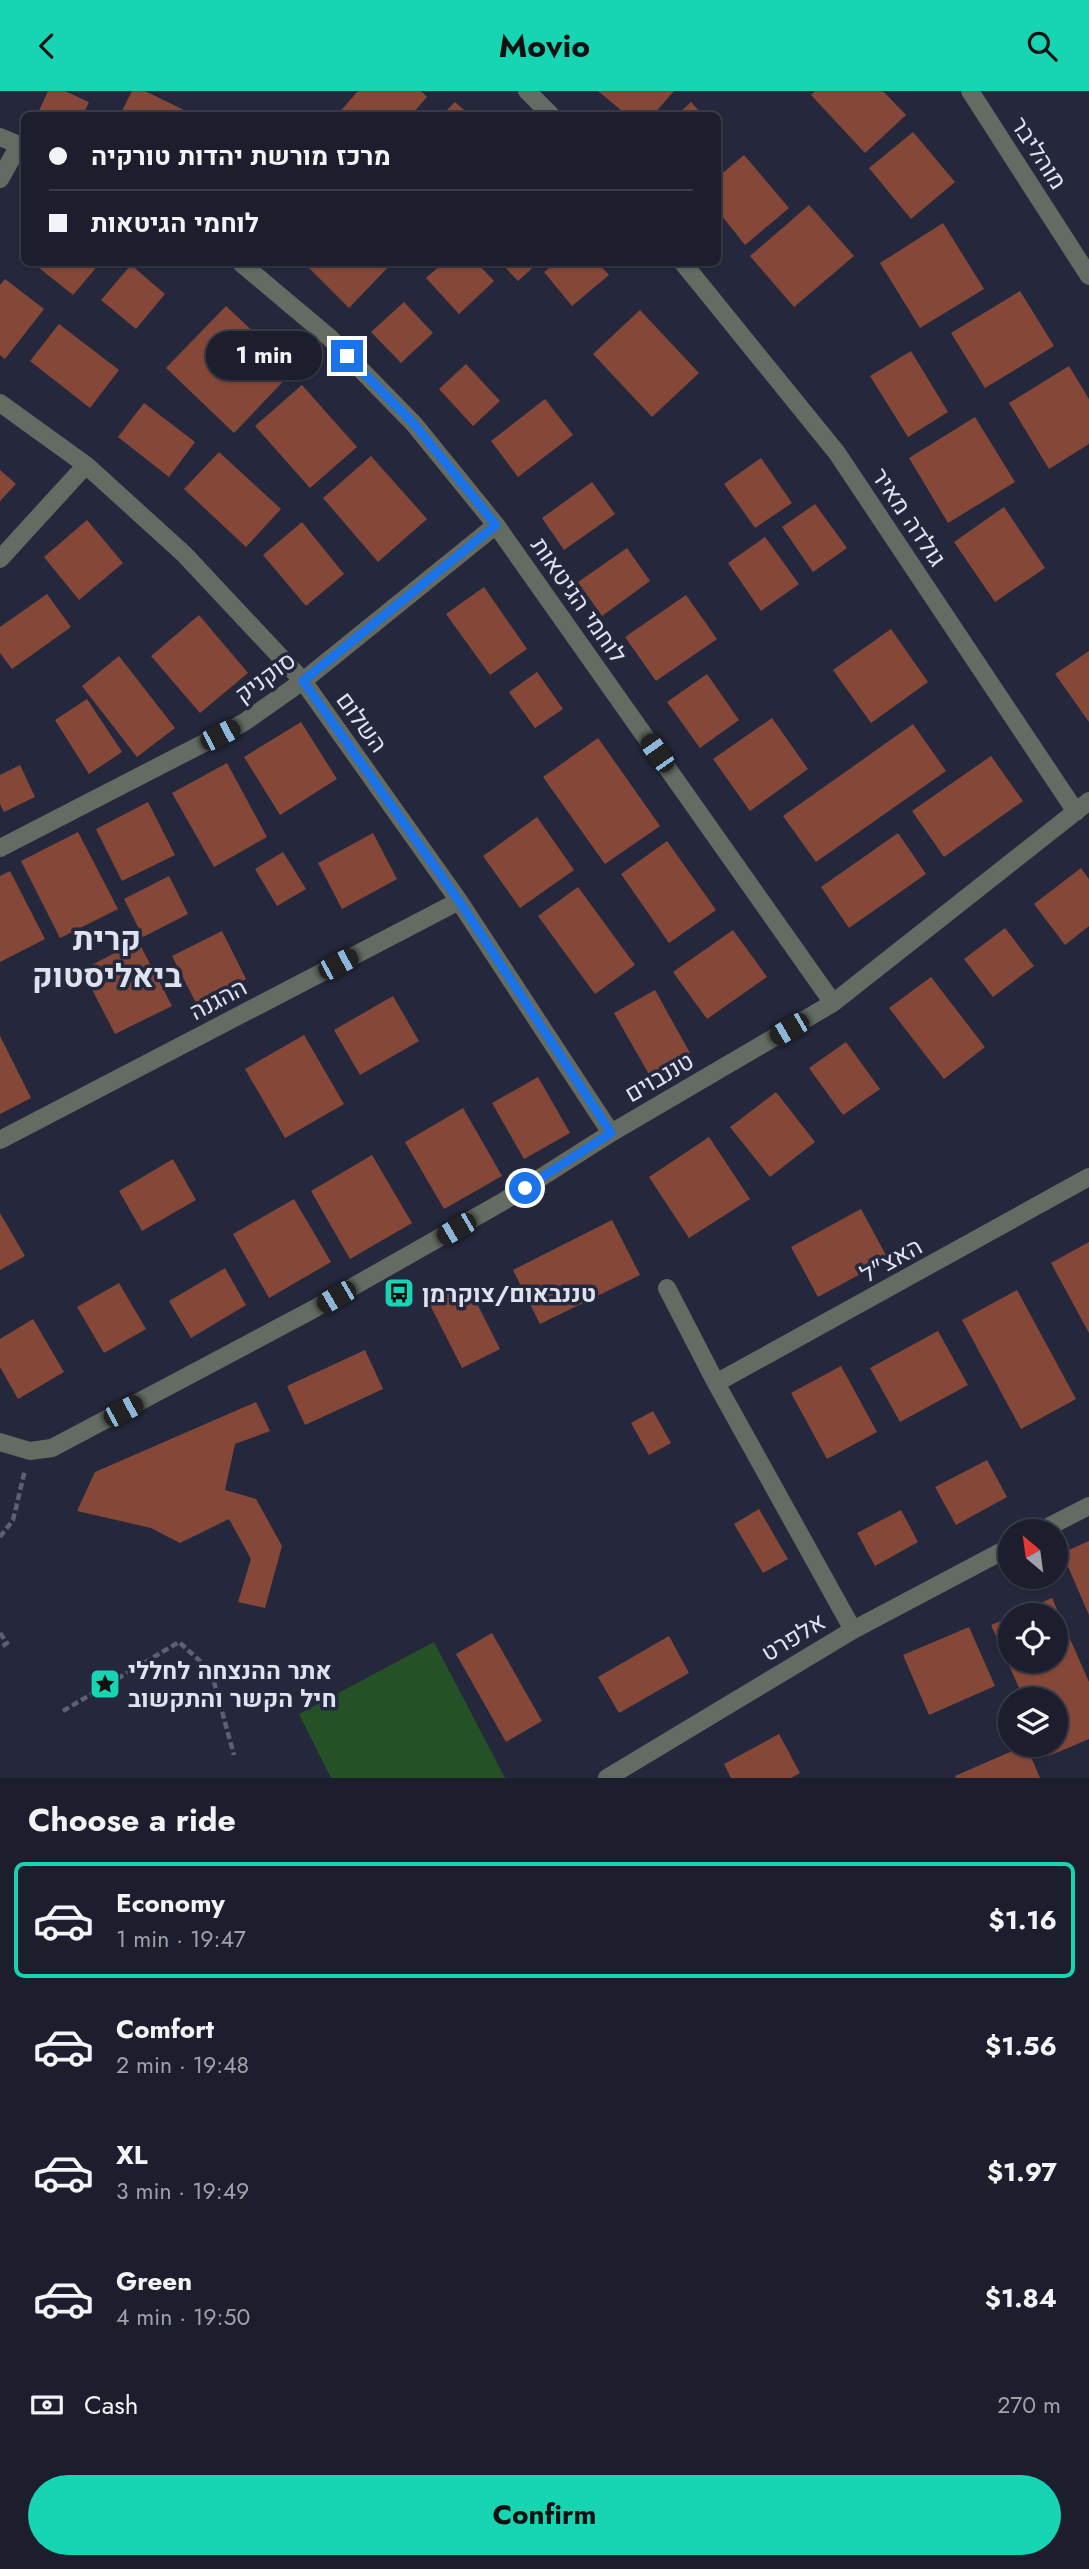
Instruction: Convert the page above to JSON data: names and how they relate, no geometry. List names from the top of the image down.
{
  "streets": {
    "street": [
      "מוהליבר",
      "גולדה מאיר",
      "לוחמי הגיטאות",
      "סוקניק",
      "השלום",
      "ההגנה",
      "טננבוים",
      "האצ\"ל",
      "אלפרט"
    ]
  },
  "crossings": [
    ["גולדה מאיר", "טננבוים"],
    ["לוחמי הגיטאות", "סוקניק"],
    ["לוחמי הגיטאות", "טננבוים"],
    ["סוקניק", "השלום"],
    ["השלום", "ההגנה"],
    ["השלום", "טננבוים"]
  ],
  "districts": ["קרית ביאליסטוק"],
  "places": {
    "bus stop": ["טננבאום/צוקרמן"],
    "place": ["אתר ההנצחה לחללי חיל הקשר והתקשוב"]
  },
  "north": "top left",
  "page": {
    "header": "Movio",
    "banner": ["מרכז מורשת יהדות טורקיה", "לוחמי הגיטאות"],
    "bubble": "1 min",
    "heading": "Choose a ride",
    "list": [
      {
        "name": "Economy",
        "note": "1 min · 19:47",
        "value": "$1.16"
      },
      {
        "name": "Comfort",
        "note": "2 min · 19:48",
        "value": "$1.56"
      },
      {
        "name": "XL",
        "note": "3 min · 19:49",
        "value": "$1.97"
      },
      {
        "name": "Green",
        "note": "4 min · 19:50",
        "value": "$1.84"
      }
    ],
    "pay": ["Cash", "270 m"],
    "buttons": "Confirm"
  }
}
